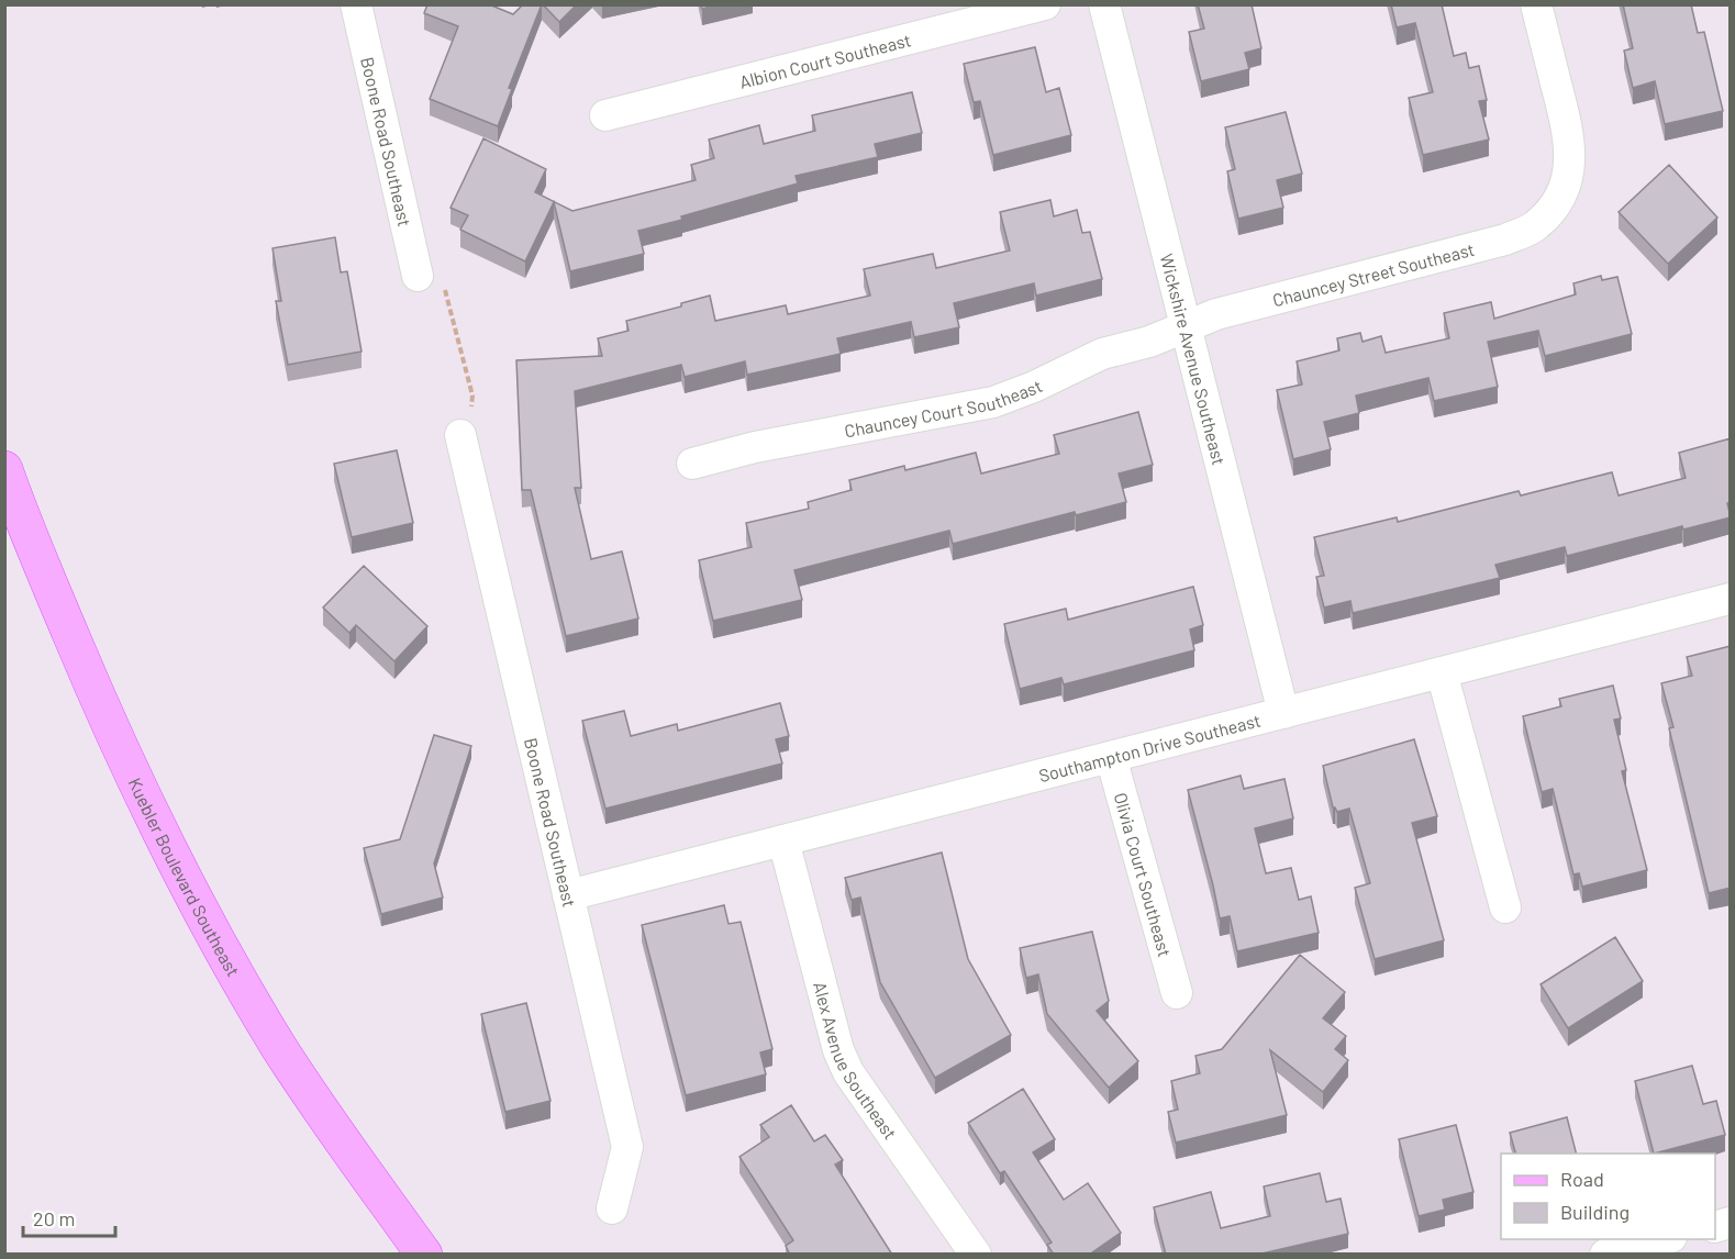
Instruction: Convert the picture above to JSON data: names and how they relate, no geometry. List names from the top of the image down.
{
  "streets": {
    "main road": ["Kuebler Boulevard Southeast"],
    "street": [
      "Albion Court Southeast",
      "Boone Road Southeast",
      "Chauncey Street Southeast",
      "Wickshire Avenue Southeast",
      "Chauncey Court Southeast",
      "Southampton Drive Southeast",
      "Olivia Court Southeast",
      "Alex Avenue Southeast"
    ]
  },
  "crossings": [
    ["Boone Road Southeast", "Southampton Drive Southeast"],
    ["Chauncey Street Southeast", "Wickshire Avenue Southeast"],
    ["Chauncey Street Southeast", "Chauncey Court Southeast"],
    ["Wickshire Avenue Southeast", "Chauncey Court Southeast"],
    ["Wickshire Avenue Southeast", "Southampton Drive Southeast"],
    ["Southampton Drive Southeast", "Olivia Court Southeast"],
    ["Southampton Drive Southeast", "Alex Avenue Southeast"]
  ],
  "legend": ["Road", "Building"],
  "scale_bar": "20 m"
}
